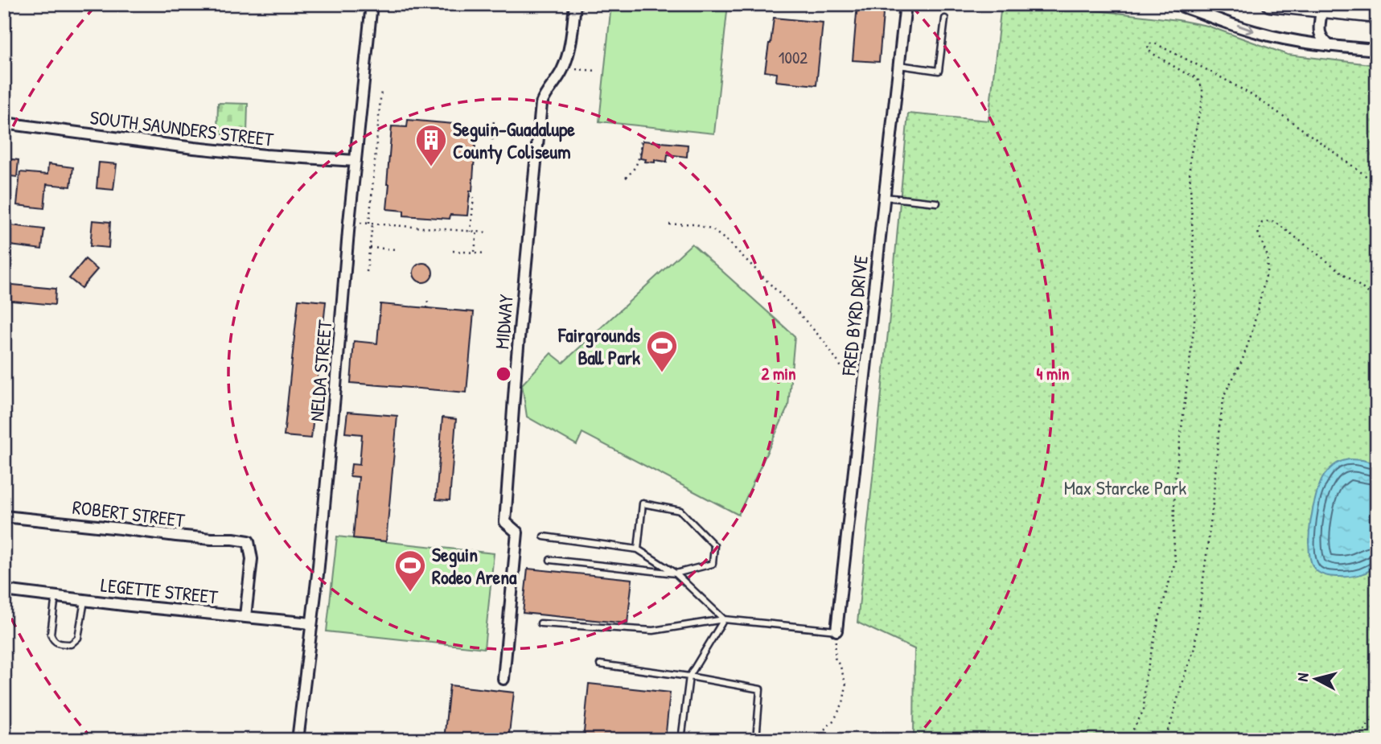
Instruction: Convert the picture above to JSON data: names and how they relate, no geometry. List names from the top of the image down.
{
  "streets": {
    "street": [
      "SOUTH SAUNDERS STREET",
      "FRED BYRD DRIVE",
      "MIDWAY",
      "NELDA STREET",
      "ROBERT STREET",
      "LEGETTE STREET"
    ]
  },
  "crossings": [
    ["SOUTH SAUNDERS STREET", "NELDA STREET"],
    ["NELDA STREET", "LEGETTE STREET"],
    ["ROBERT STREET", "LEGETTE STREET"]
  ],
  "parks": ["Max Starcke Park"],
  "places": {
    "building": ["Seguin-Guadalupe County Coliseum"],
    "sports": ["Fairgrounds Ball Park", "Seguin Rodeo Arena"]
  },
  "house_numbers": ["1002"],
  "north": "left",
  "rings": ["2 min", "4 min"]
}
